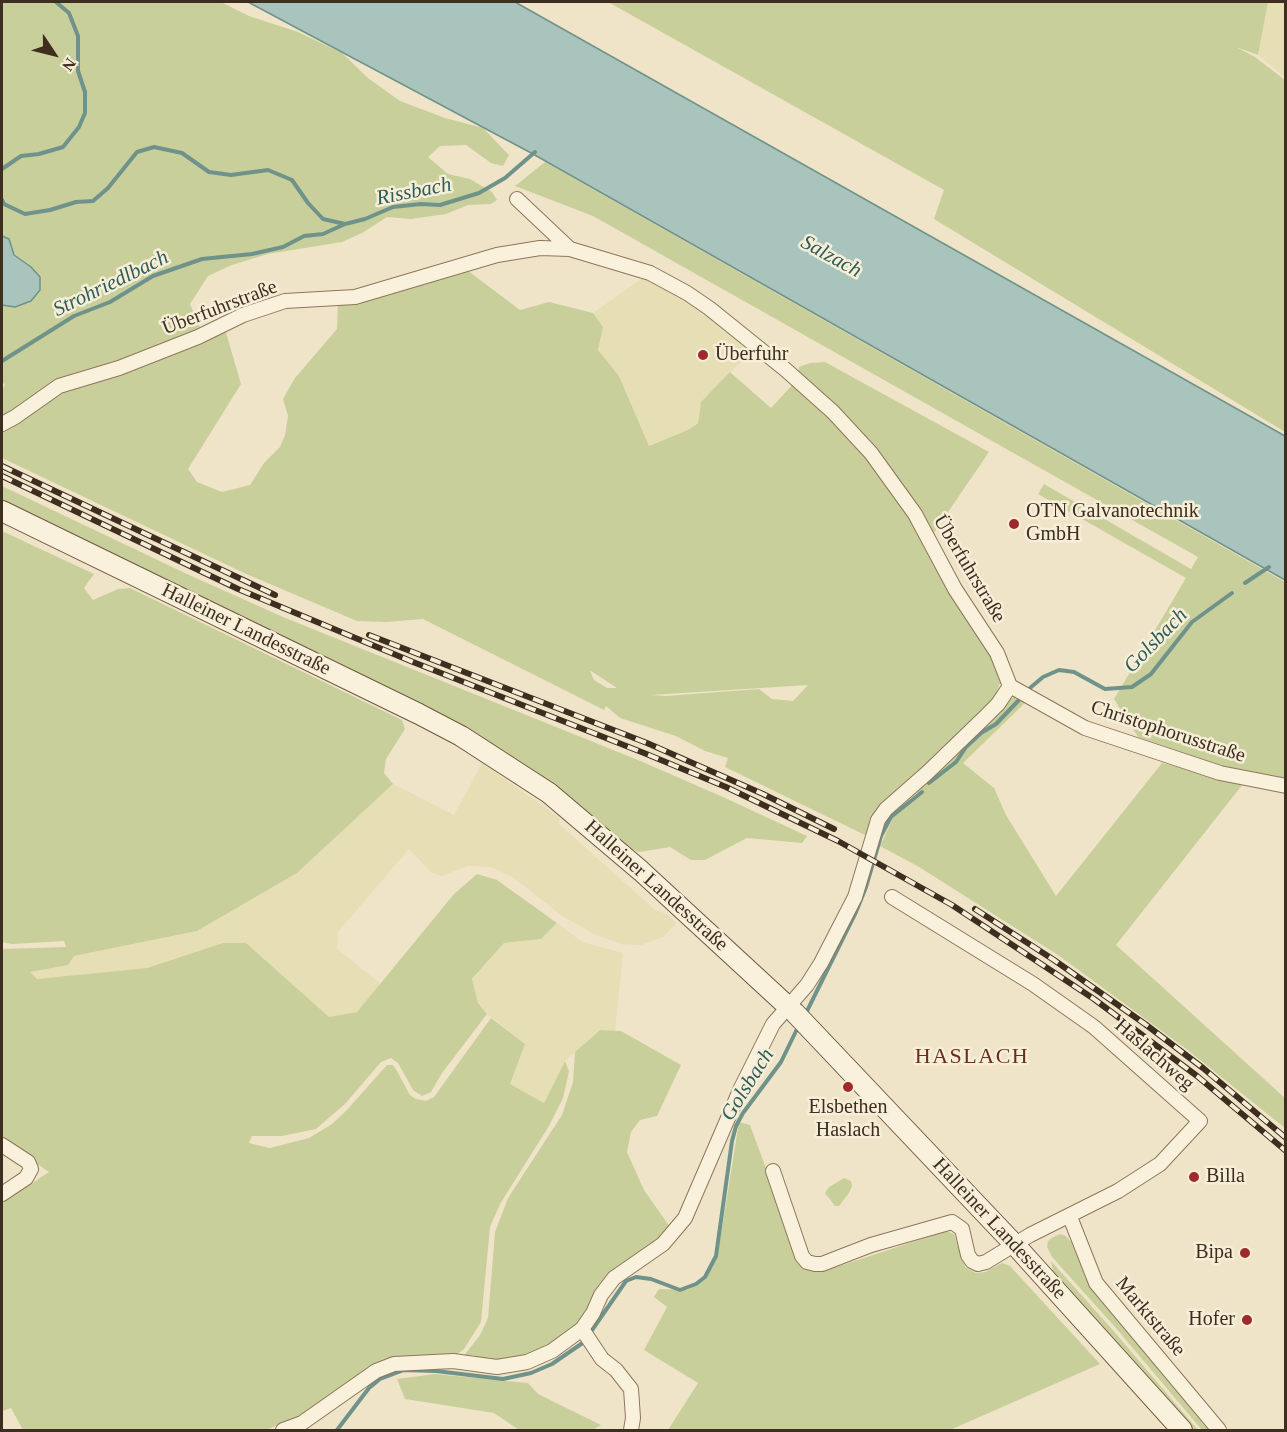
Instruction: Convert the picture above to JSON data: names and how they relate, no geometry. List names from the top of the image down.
{
  "streets": {
    "main road": ["Halleiner Landesstraße"],
    "street": [
      "Überfuhrstraße",
      "Christophorusstraße",
      "Haslachweg",
      "Marktstraße"
    ]
  },
  "crossings": [
    ["Überfuhrstraße", "Christophorusstraße"],
    ["Halleiner Landesstraße", "Haslachweg"],
    ["Haslachweg", "Marktstraße"]
  ],
  "districts": ["HASLACH"],
  "water": [
    "Rissbach",
    "Salzach",
    "Strohriedlbach",
    "Golsbach"
  ],
  "places": [
    "Überfuhr",
    "OTN Galvanotechnik GmbH",
    "Elsbethen Haslach",
    "Billa",
    "Bipa",
    "Hofer"
  ],
  "north": "bottom right"
}
